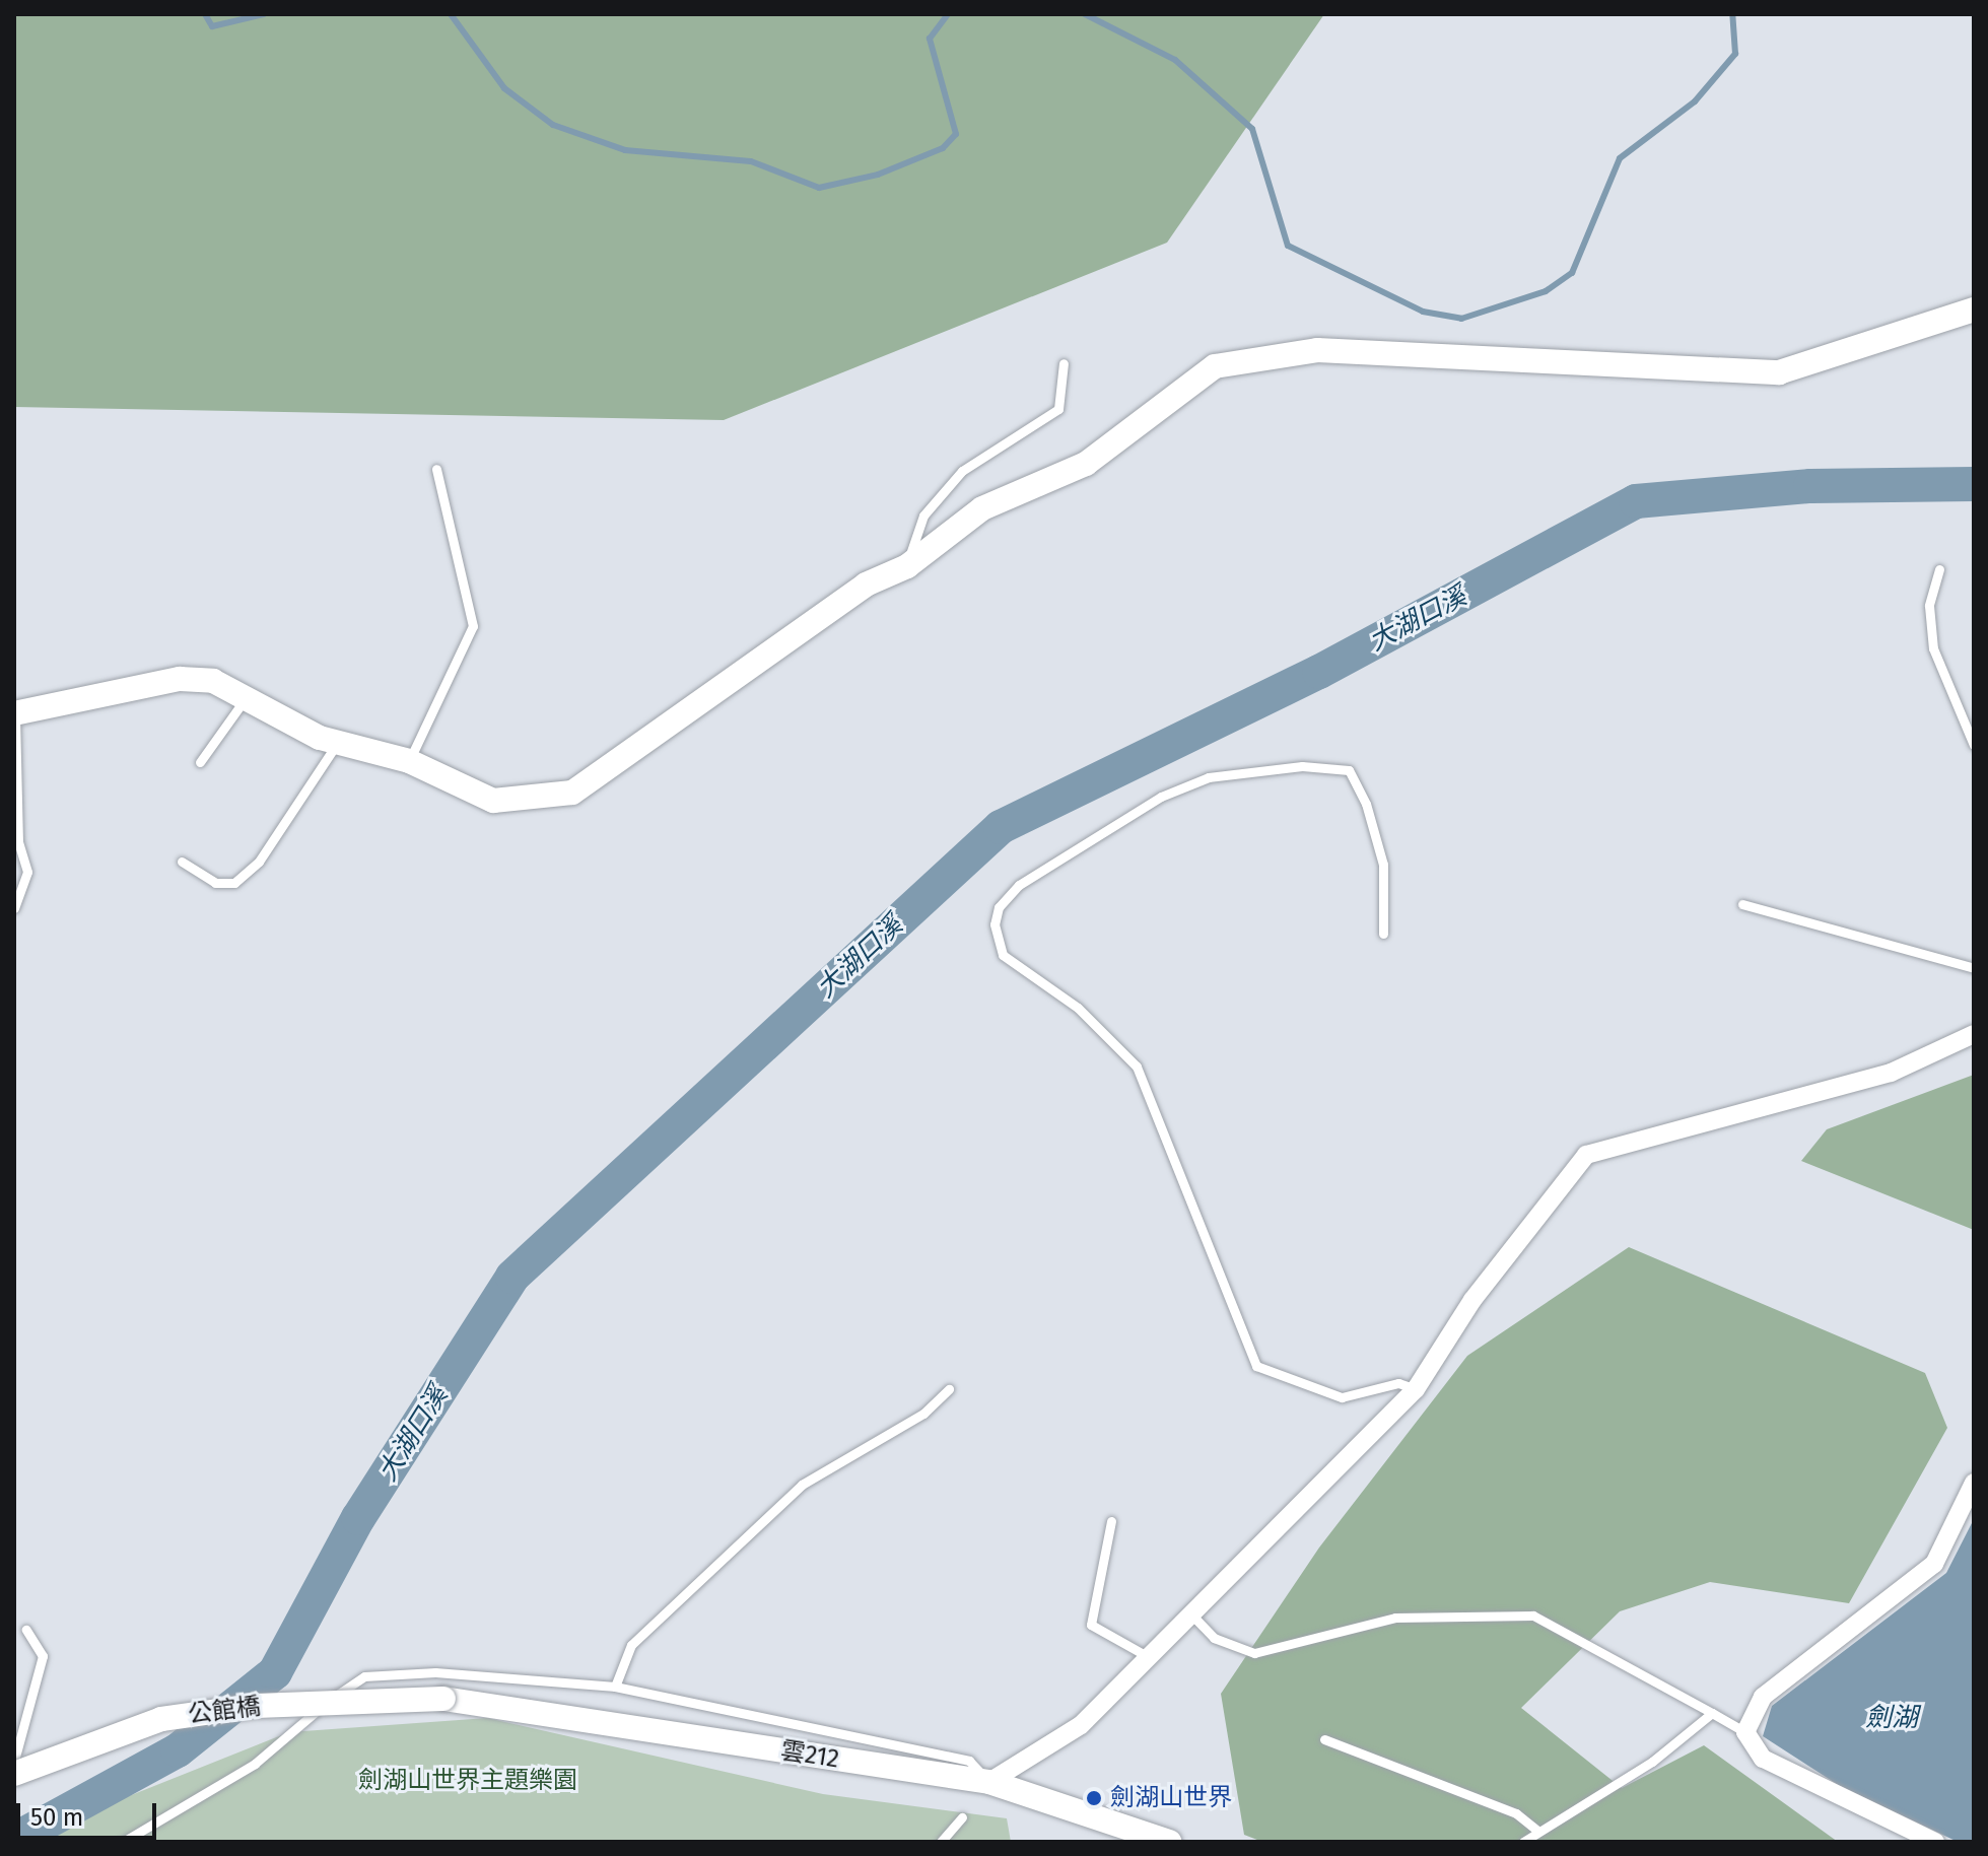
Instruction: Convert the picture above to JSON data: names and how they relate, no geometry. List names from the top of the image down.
{
  "streets": {
    "street": ["公館橋", "雲212"]
  },
  "crossings": [
    ["公館橋", "雲212"]
  ],
  "water": ["大湖口溪", "劍湖"],
  "parks": ["劍湖山世界主題樂園"],
  "places": ["劍湖山世界"],
  "scale_bar": "50 m"
}
